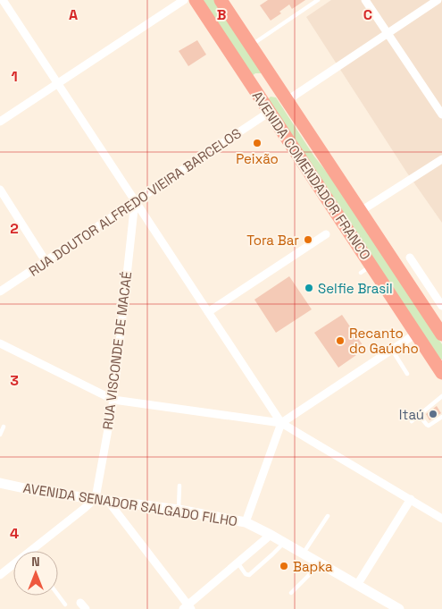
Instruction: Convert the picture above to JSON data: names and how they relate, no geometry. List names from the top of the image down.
{
  "streets": {
    "highway": ["AVENIDA COMENDADOR FRANCO"],
    "main road": ["AVENIDA SENADOR SALGADO FILHO"],
    "street": ["RUA DOUTOR ALFREDO VIEIRA BARCELOS", "RUA VISCONDE DE MACAÉ"]
  },
  "crossings": [
    ["AVENIDA COMENDADOR FRANCO", "RUA DOUTOR ALFREDO VIEIRA BARCELOS"],
    ["RUA DOUTOR ALFREDO VIEIRA BARCELOS", "RUA VISCONDE DE MACAÉ"],
    ["RUA VISCONDE DE MACAÉ", "AVENIDA SENADOR SALGADO FILHO"]
  ],
  "places": [
    "Peixão",
    "Tora Bar",
    "Selfie Brasil",
    "Recanto do Gaúcho",
    "Itaú",
    "Bapka"
  ],
  "north": "top",
  "grid": {
    "columns": ["A", "B", "C"],
    "rows": [
      "1",
      "2",
      "3",
      "4"
    ]
  }
}
